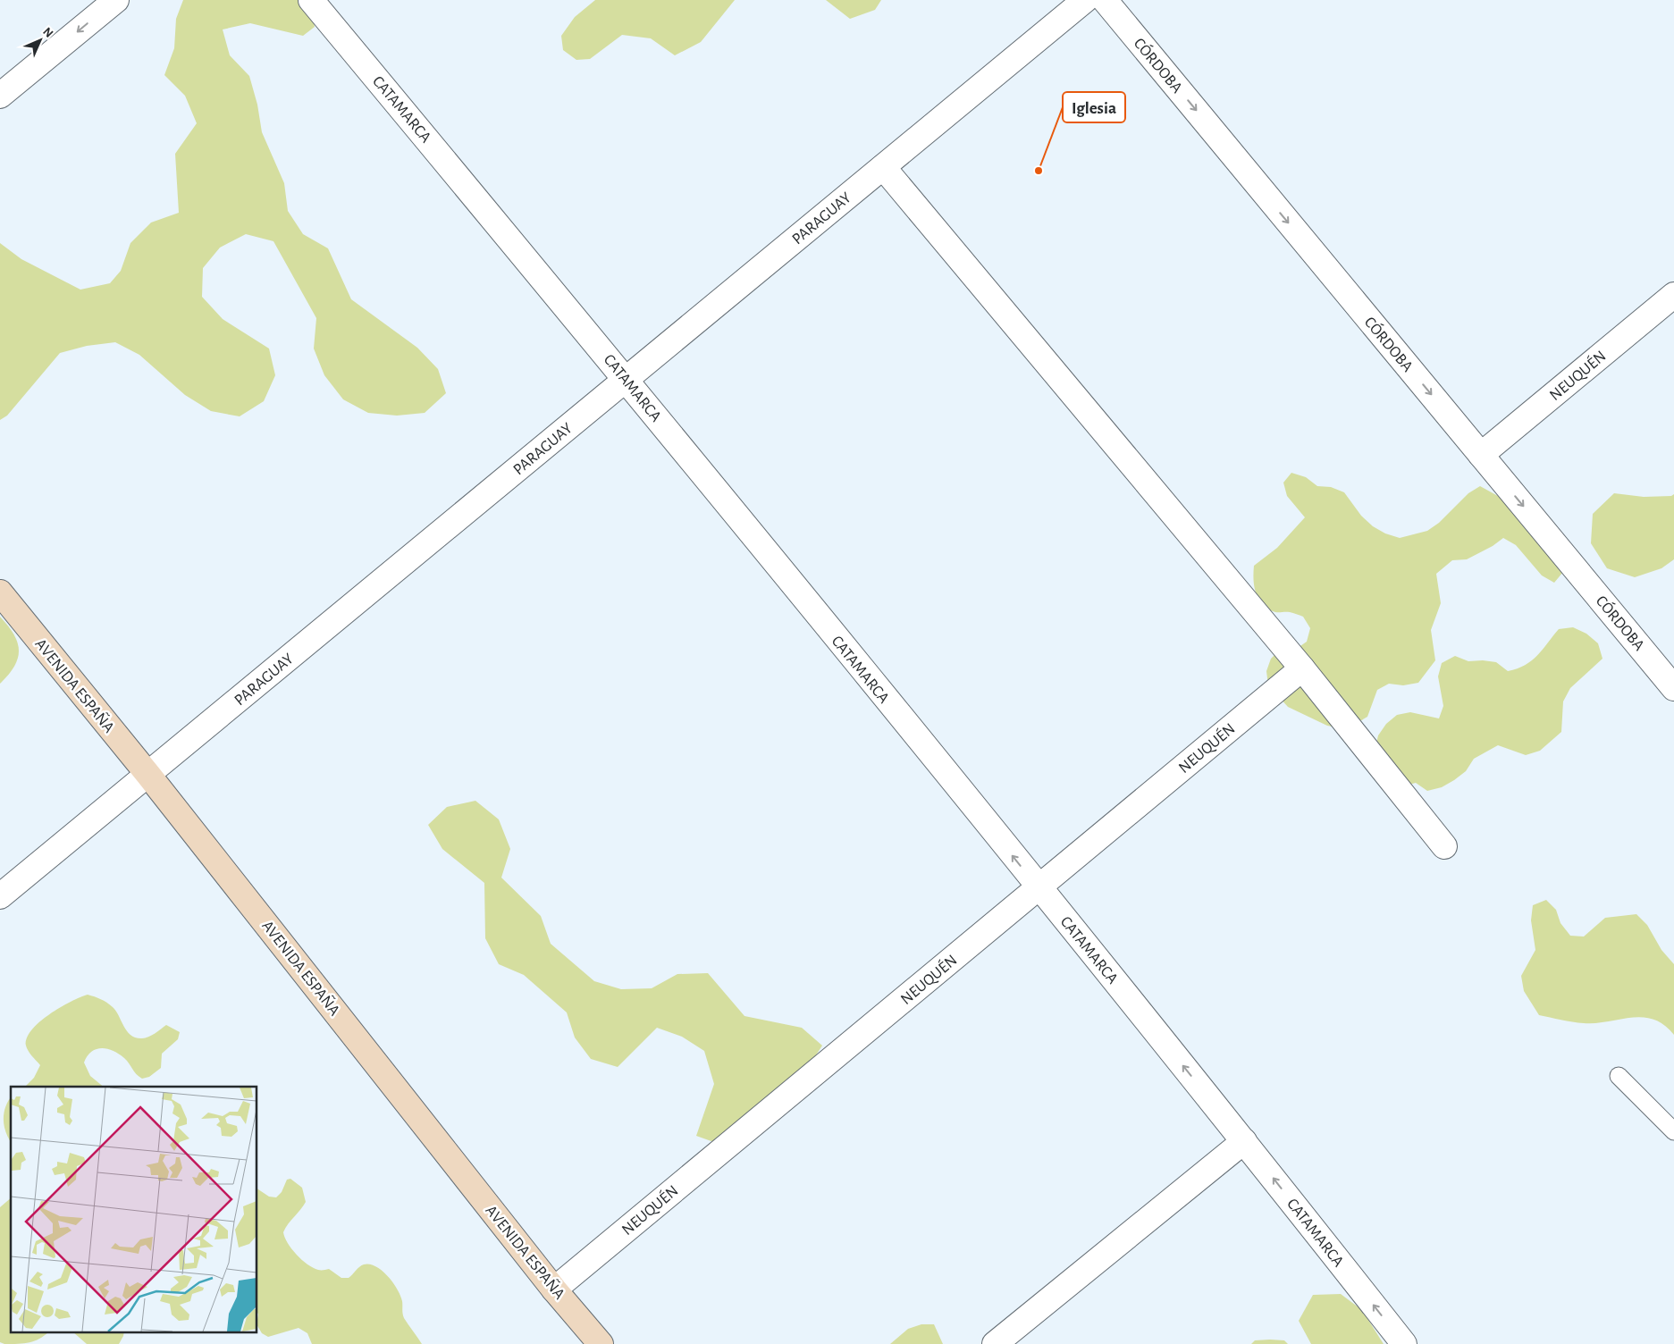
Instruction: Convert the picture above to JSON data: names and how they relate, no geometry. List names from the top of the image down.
{
  "streets": {
    "street": [
      "CÓRDOBA",
      "CATAMARCA",
      "PARAGUAY",
      "NEUQUÉN",
      "AVENIDA ESPAÑA"
    ]
  },
  "crossings": [
    ["CÓRDOBA", "NEUQUÉN"],
    ["CATAMARCA", "PARAGUAY"],
    ["CATAMARCA", "NEUQUÉN"],
    ["PARAGUAY", "AVENIDA ESPAÑA"],
    ["NEUQUÉN", "AVENIDA ESPAÑA"]
  ],
  "one_way": ["CÓRDOBA", "CATAMARCA"],
  "places": ["Iglesia"],
  "north": "top right"
}
